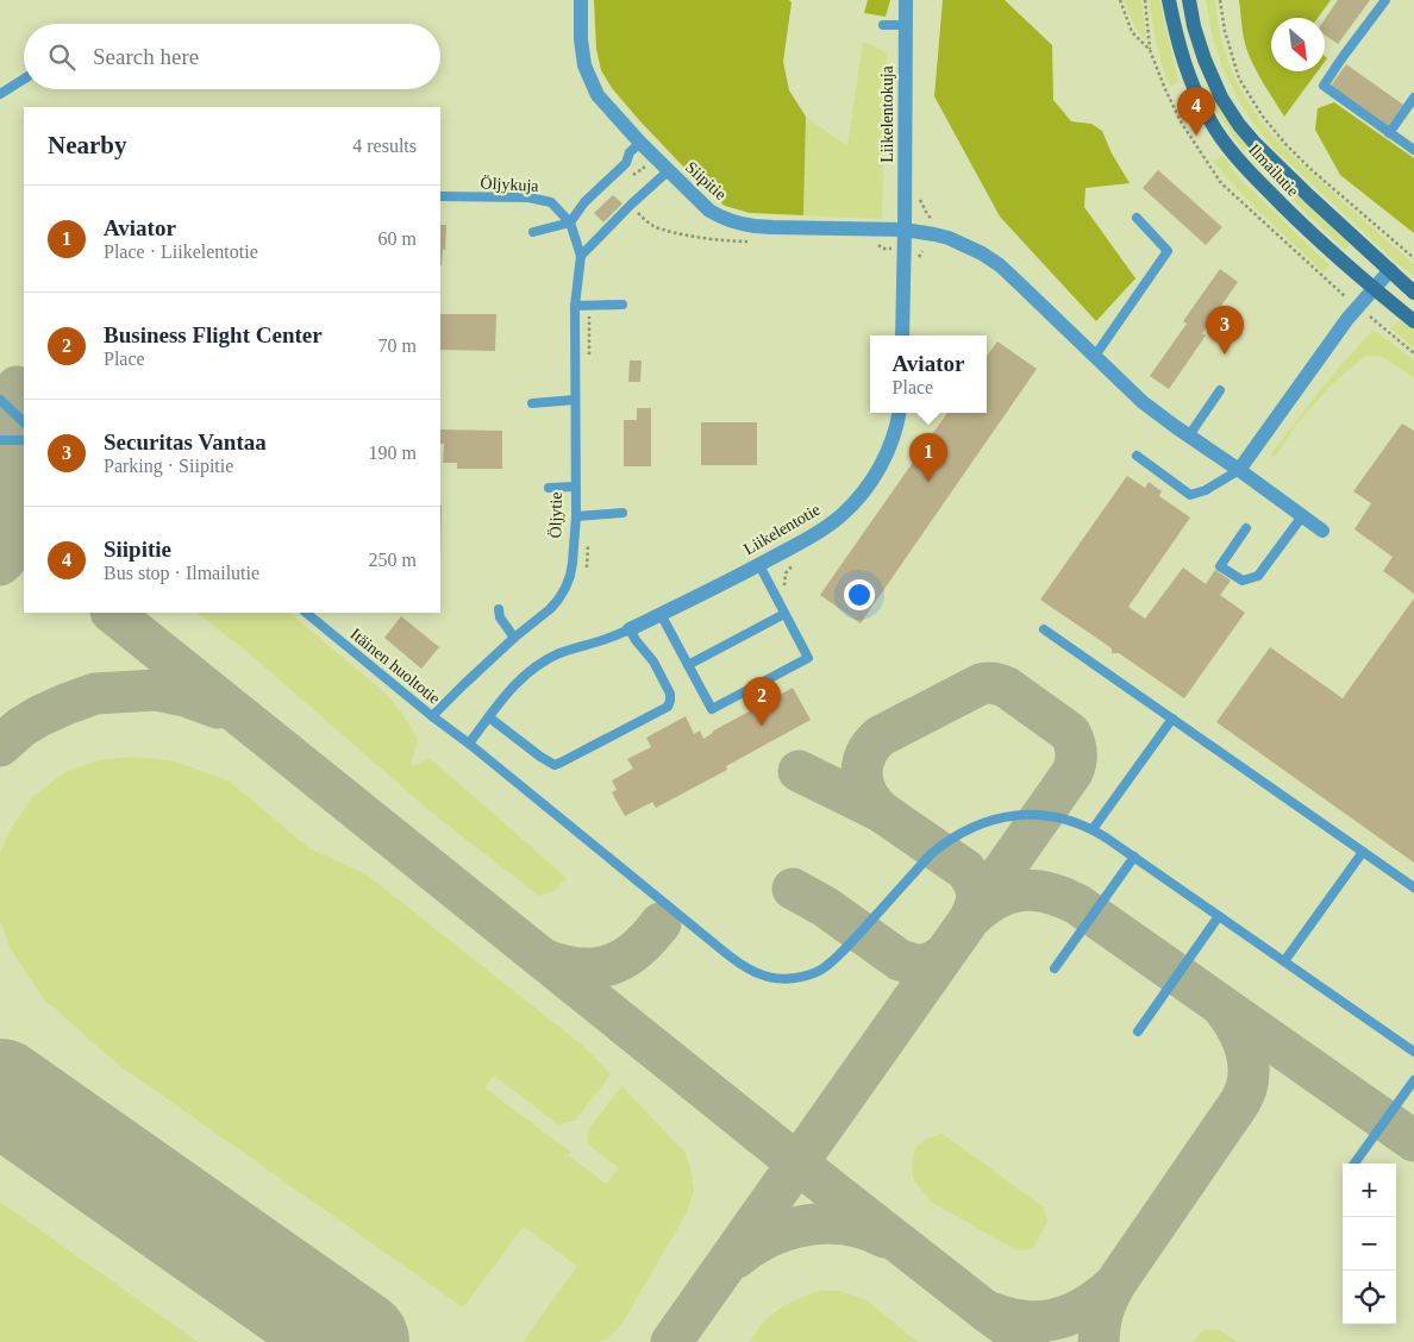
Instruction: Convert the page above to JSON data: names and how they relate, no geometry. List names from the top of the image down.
{
  "streets": {
    "main road": ["Ilmailutie"],
    "street": ["Liikelentokuja", "Siipitie", "Liikelentotie"],
    "lane": ["Öljykuja", "Öljytie", "Itäinen huoltotie"]
  },
  "crossings": [
    ["Liikelentokuja", "Siipitie"],
    ["Öljykuja", "Öljytie"],
    ["Öljytie", "Itäinen huoltotie"]
  ],
  "north": "bottom right",
  "page": {
    "search": "Search here",
    "pins": [
      "4",
      "3",
      "1",
      "2"
    ],
    "heading": ["Nearby", "4 results"],
    "list": [
      {
        "mark": "1",
        "name": "Aviator",
        "note": "Place · Liikelentotie",
        "value": "60 m"
      },
      {
        "mark": "2",
        "name": "Business Flight Center",
        "note": "Place",
        "value": "70 m"
      },
      {
        "mark": "3",
        "name": "Securitas Vantaa",
        "note": "Parking · Siipitie",
        "value": "190 m"
      },
      {
        "mark": "4",
        "name": "Siipitie",
        "note": "Bus stop · Ilmailutie",
        "value": "250 m"
      }
    ],
    "popup": ["Aviator", "Place"],
    "map_buttons": ["+", "−"]
  }
}
